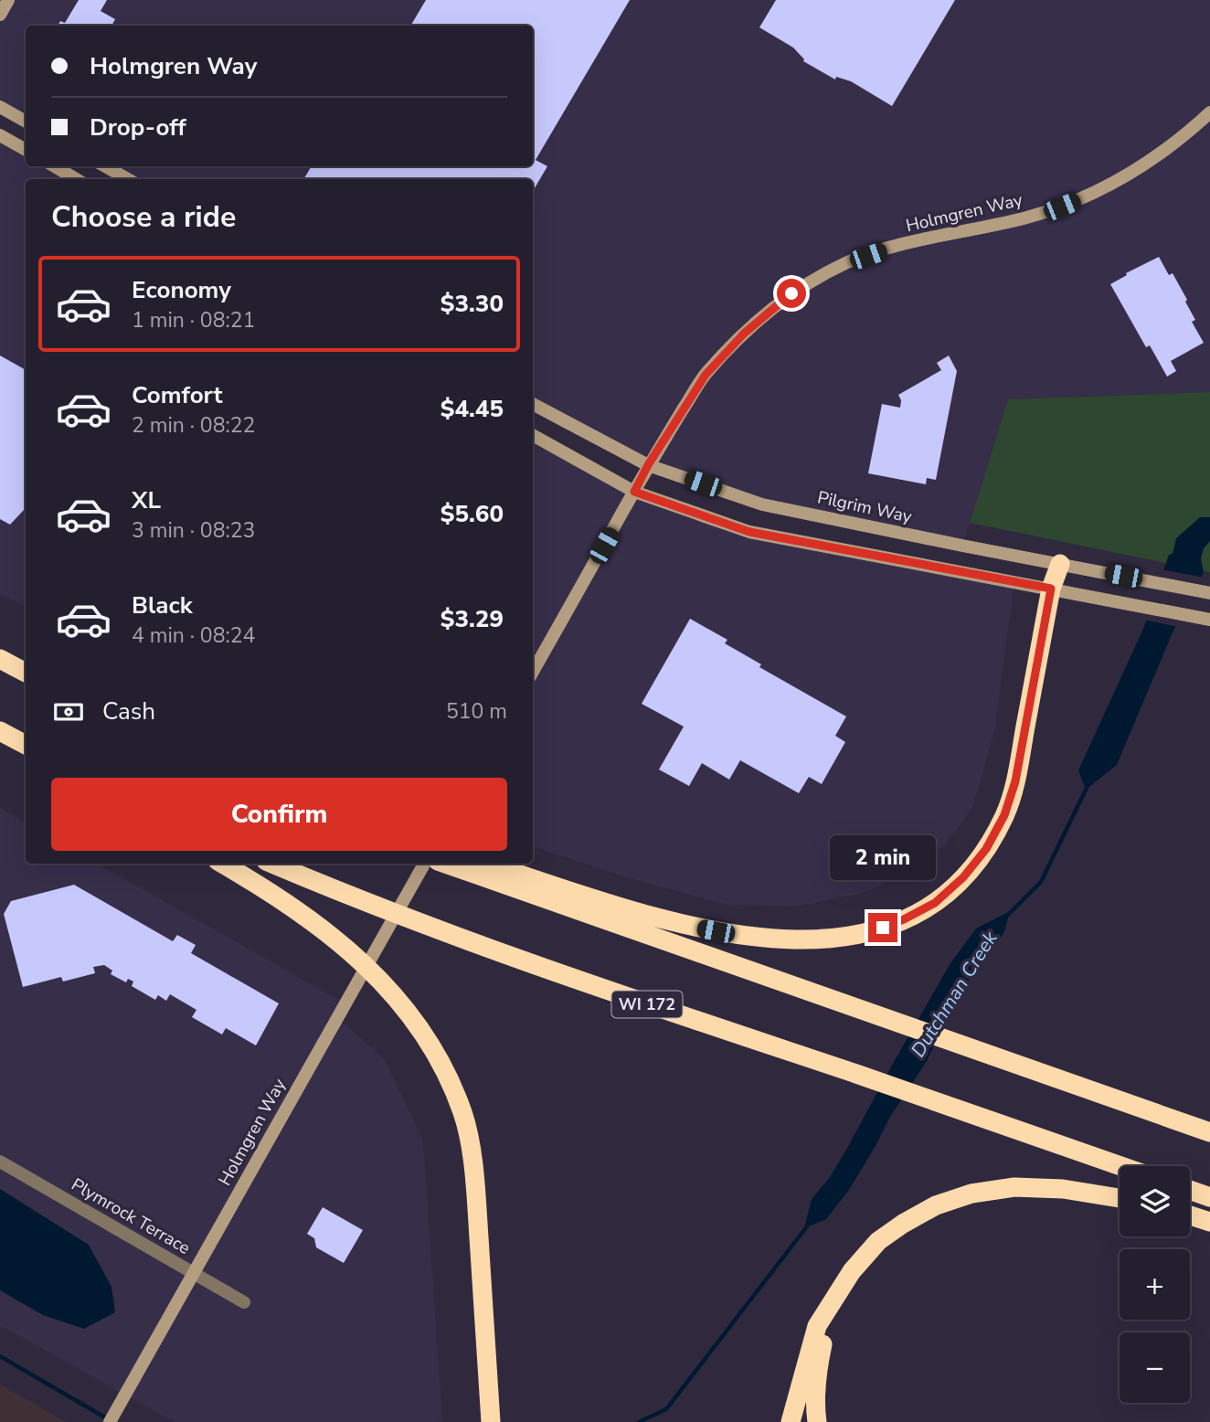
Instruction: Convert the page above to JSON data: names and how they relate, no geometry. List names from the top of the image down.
{
  "streets": {
    "highway": ["WI 172"],
    "street": ["Holmgren Way", "Pilgrim Way", "Plymrock Terrace"]
  },
  "crossings": [
    ["Holmgren Way", "Pilgrim Way"],
    ["Holmgren Way", "Plymrock Terrace"]
  ],
  "water": ["Dutchman Creek"],
  "page": {
    "banner": ["Holmgren Way", "Drop-off"],
    "heading": "Choose a ride",
    "list": [
      {
        "name": "Economy",
        "note": "1 min · 08:21",
        "value": "$3.30"
      },
      {
        "name": "Comfort",
        "note": "2 min · 08:22",
        "value": "$4.45"
      },
      {
        "name": "XL",
        "note": "3 min · 08:23",
        "value": "$5.60"
      },
      {
        "name": "Black",
        "note": "4 min · 08:24",
        "value": "$3.29"
      }
    ],
    "pay": ["Cash", "510 m"],
    "buttons": "Confirm",
    "bubble": "2 min",
    "map_buttons": ["+", "−"]
  }
}
